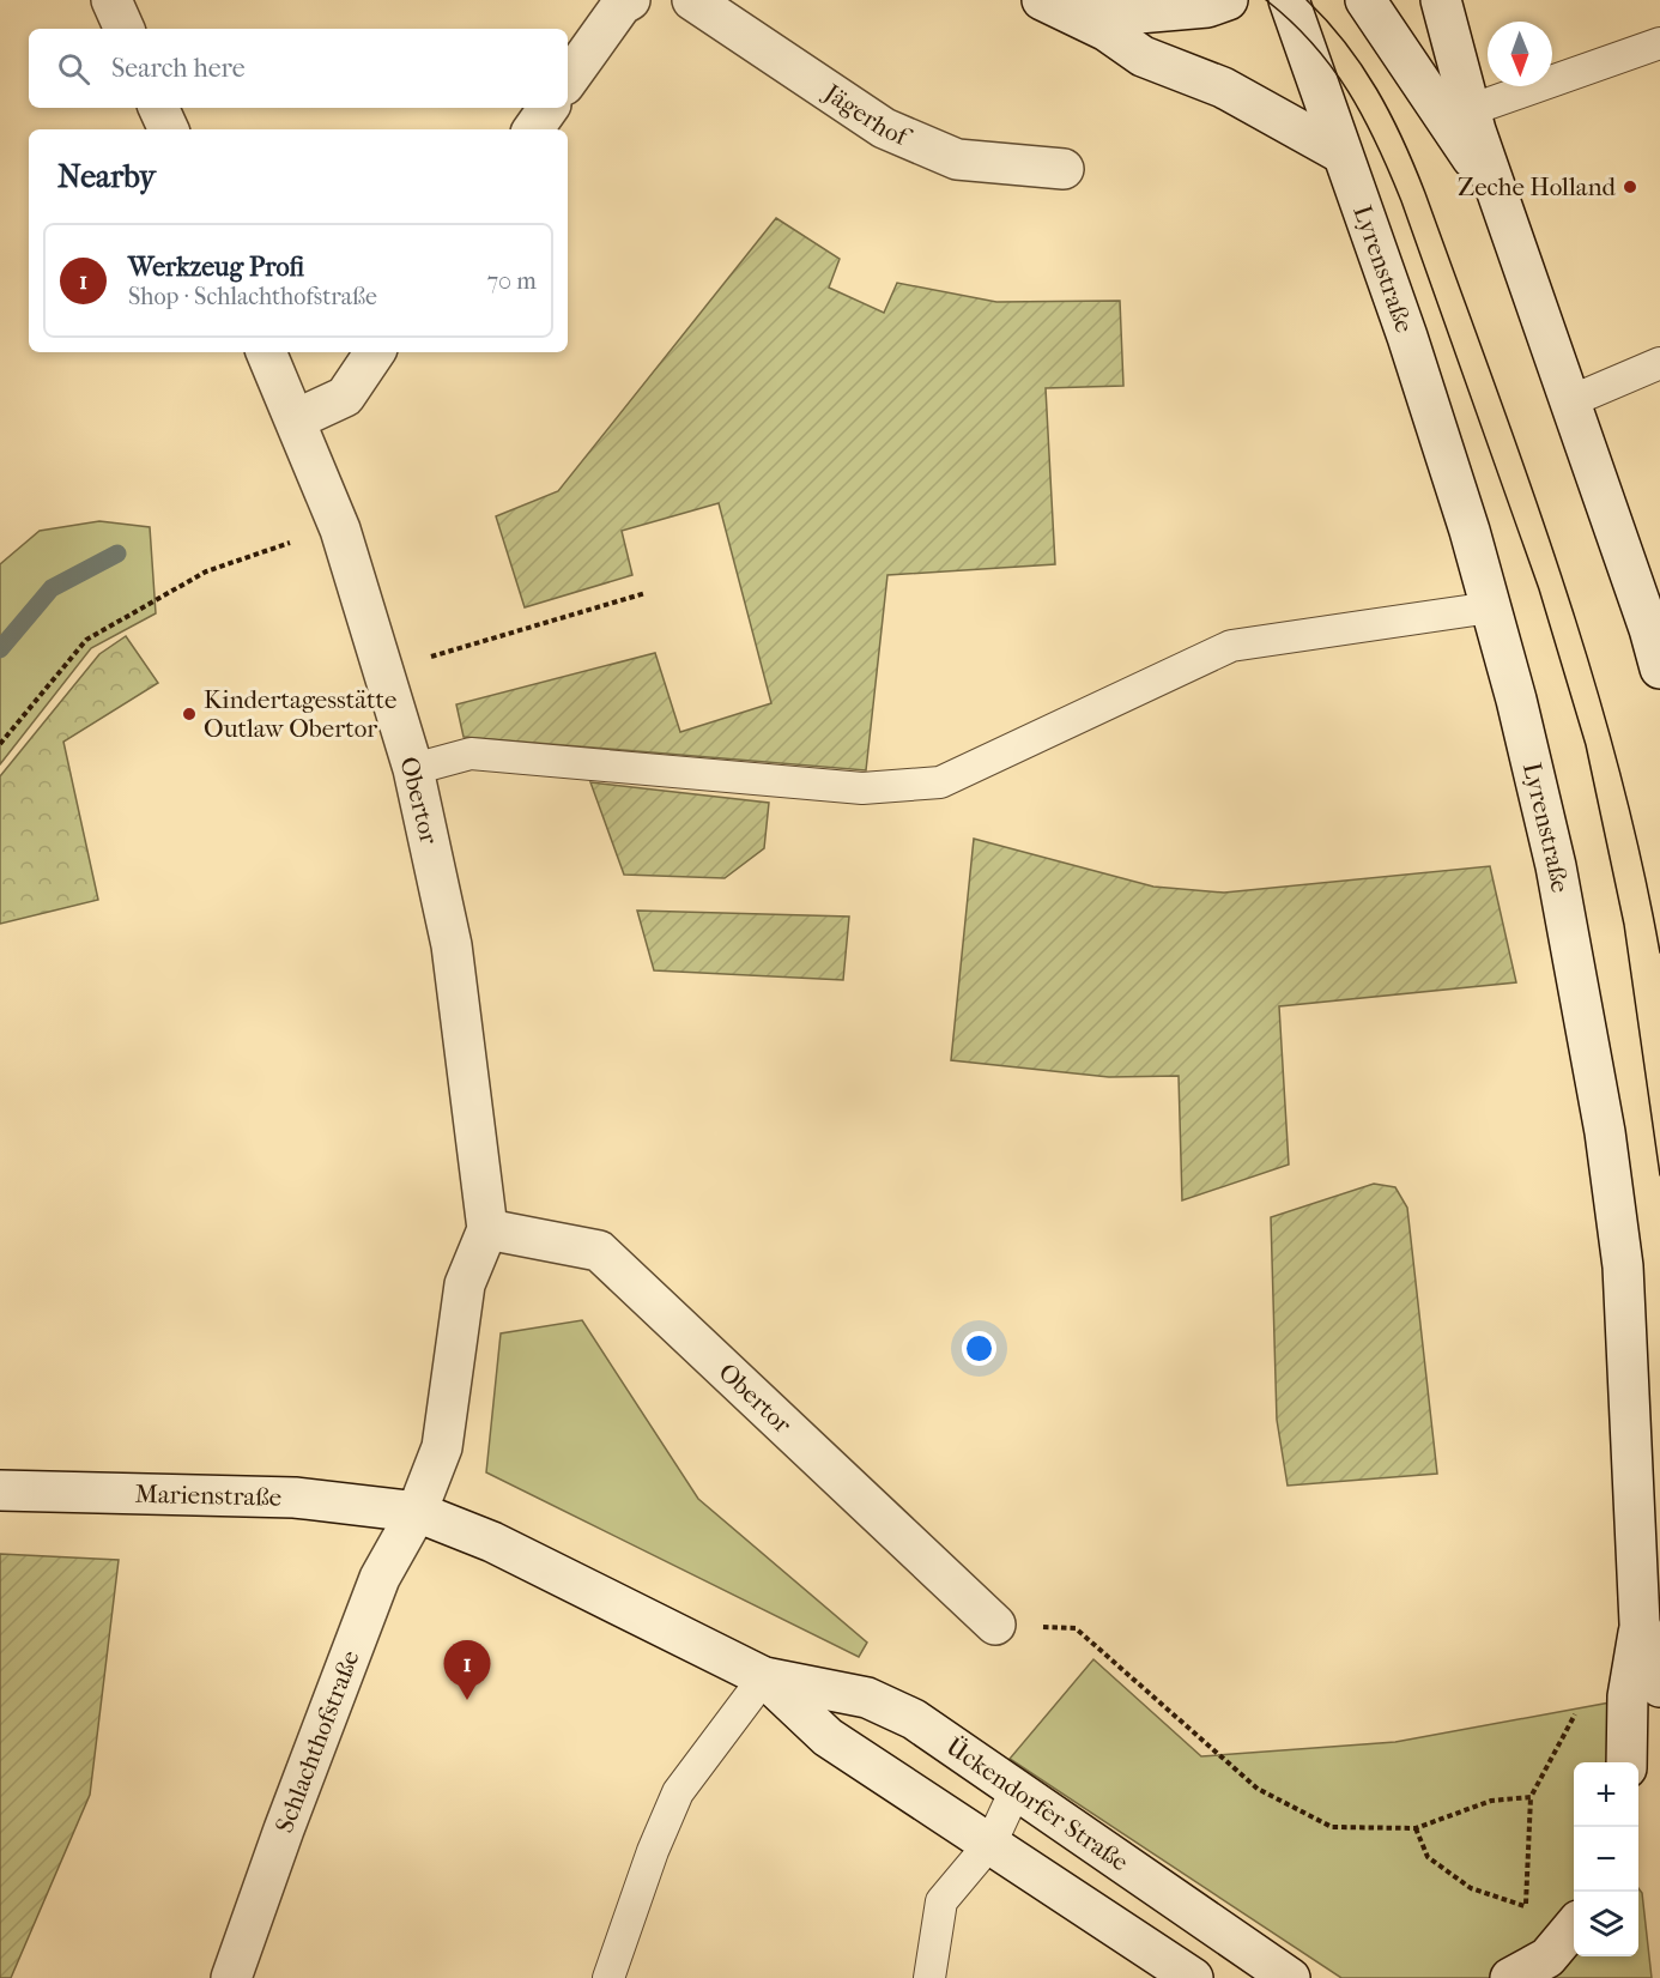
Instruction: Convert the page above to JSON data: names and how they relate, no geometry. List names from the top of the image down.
{
  "streets": {
    "main road": [
      "Jägerhof",
      "Lyrenstraße",
      "Obertor",
      "Marienstraße",
      "Schlachthofstraße",
      "Ückendorfer Straße"
    ]
  },
  "crossings": [
    ["Obertor", "Marienstraße"],
    ["Obertor", "Schlachthofstraße"],
    ["Obertor", "Ückendorfer Straße"],
    ["Marienstraße", "Schlachthofstraße"],
    ["Marienstraße", "Ückendorfer Straße"],
    ["Schlachthofstraße", "Ückendorfer Straße"]
  ],
  "places": ["Zeche Holland", "Kindertagesstätte Outlaw Obertor"],
  "north": "bottom",
  "page": {
    "search": "Search here",
    "heading": "Nearby",
    "list": [
      {
        "mark": "1",
        "name": "Werkzeug Profi",
        "note": "Shop · Schlachthofstraße",
        "value": "70 m"
      }
    ],
    "pins": "1",
    "map_buttons": ["+", "−"]
  }
}
